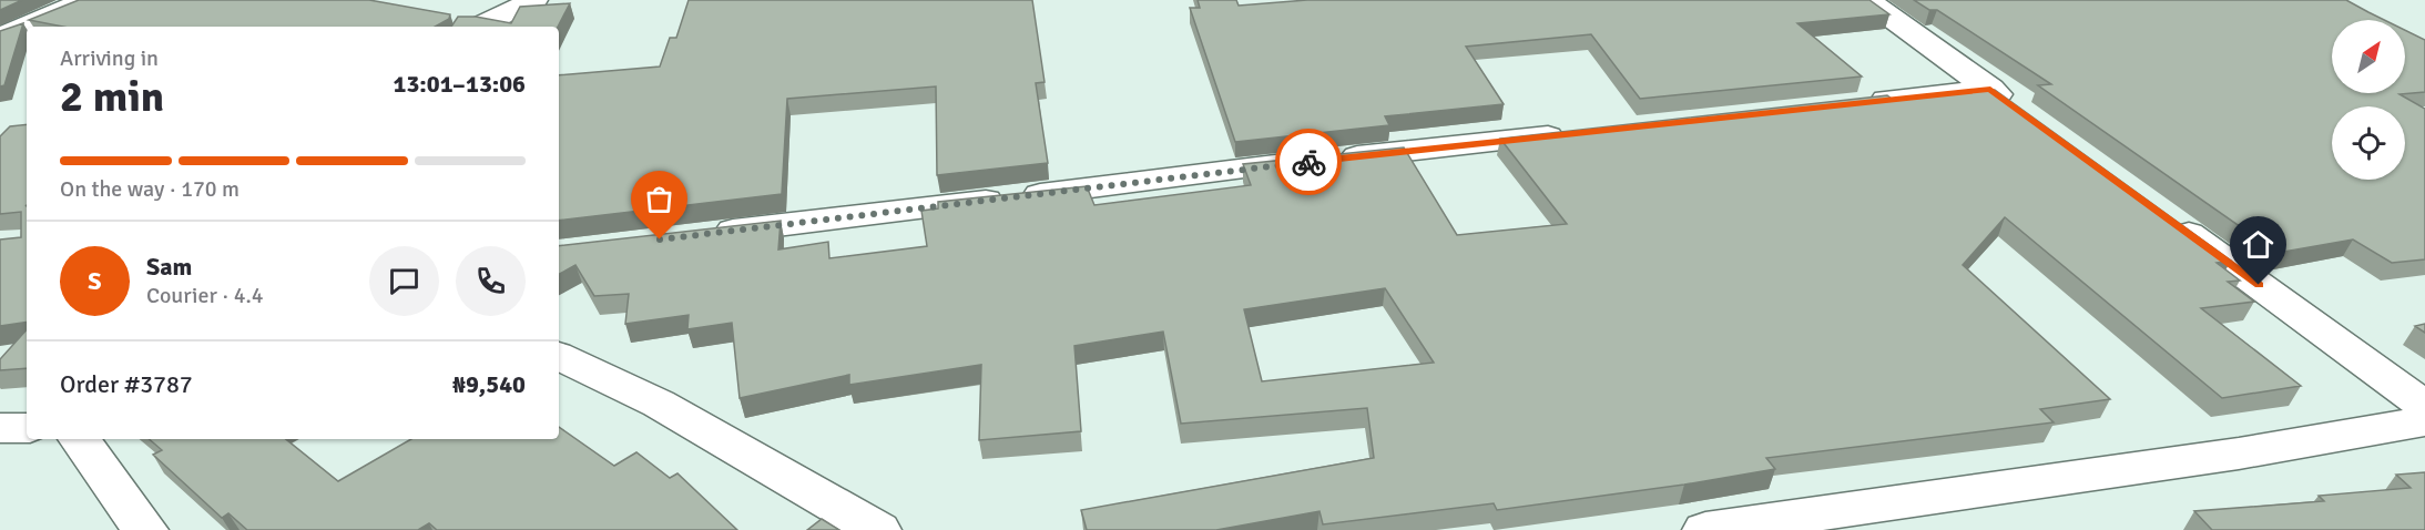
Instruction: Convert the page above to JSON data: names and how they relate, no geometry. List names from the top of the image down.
{
  "north": "top right",
  "page": {
    "heading": ["2 min", "Arriving in", "13:01–13:06"],
    "panel": [
      "Sam",
      "Courier · 4.4",
      "Order #3787",
      "₦9,540"
    ],
    "bar": "On the way · 170 m",
    "round": "S"
  }
}
